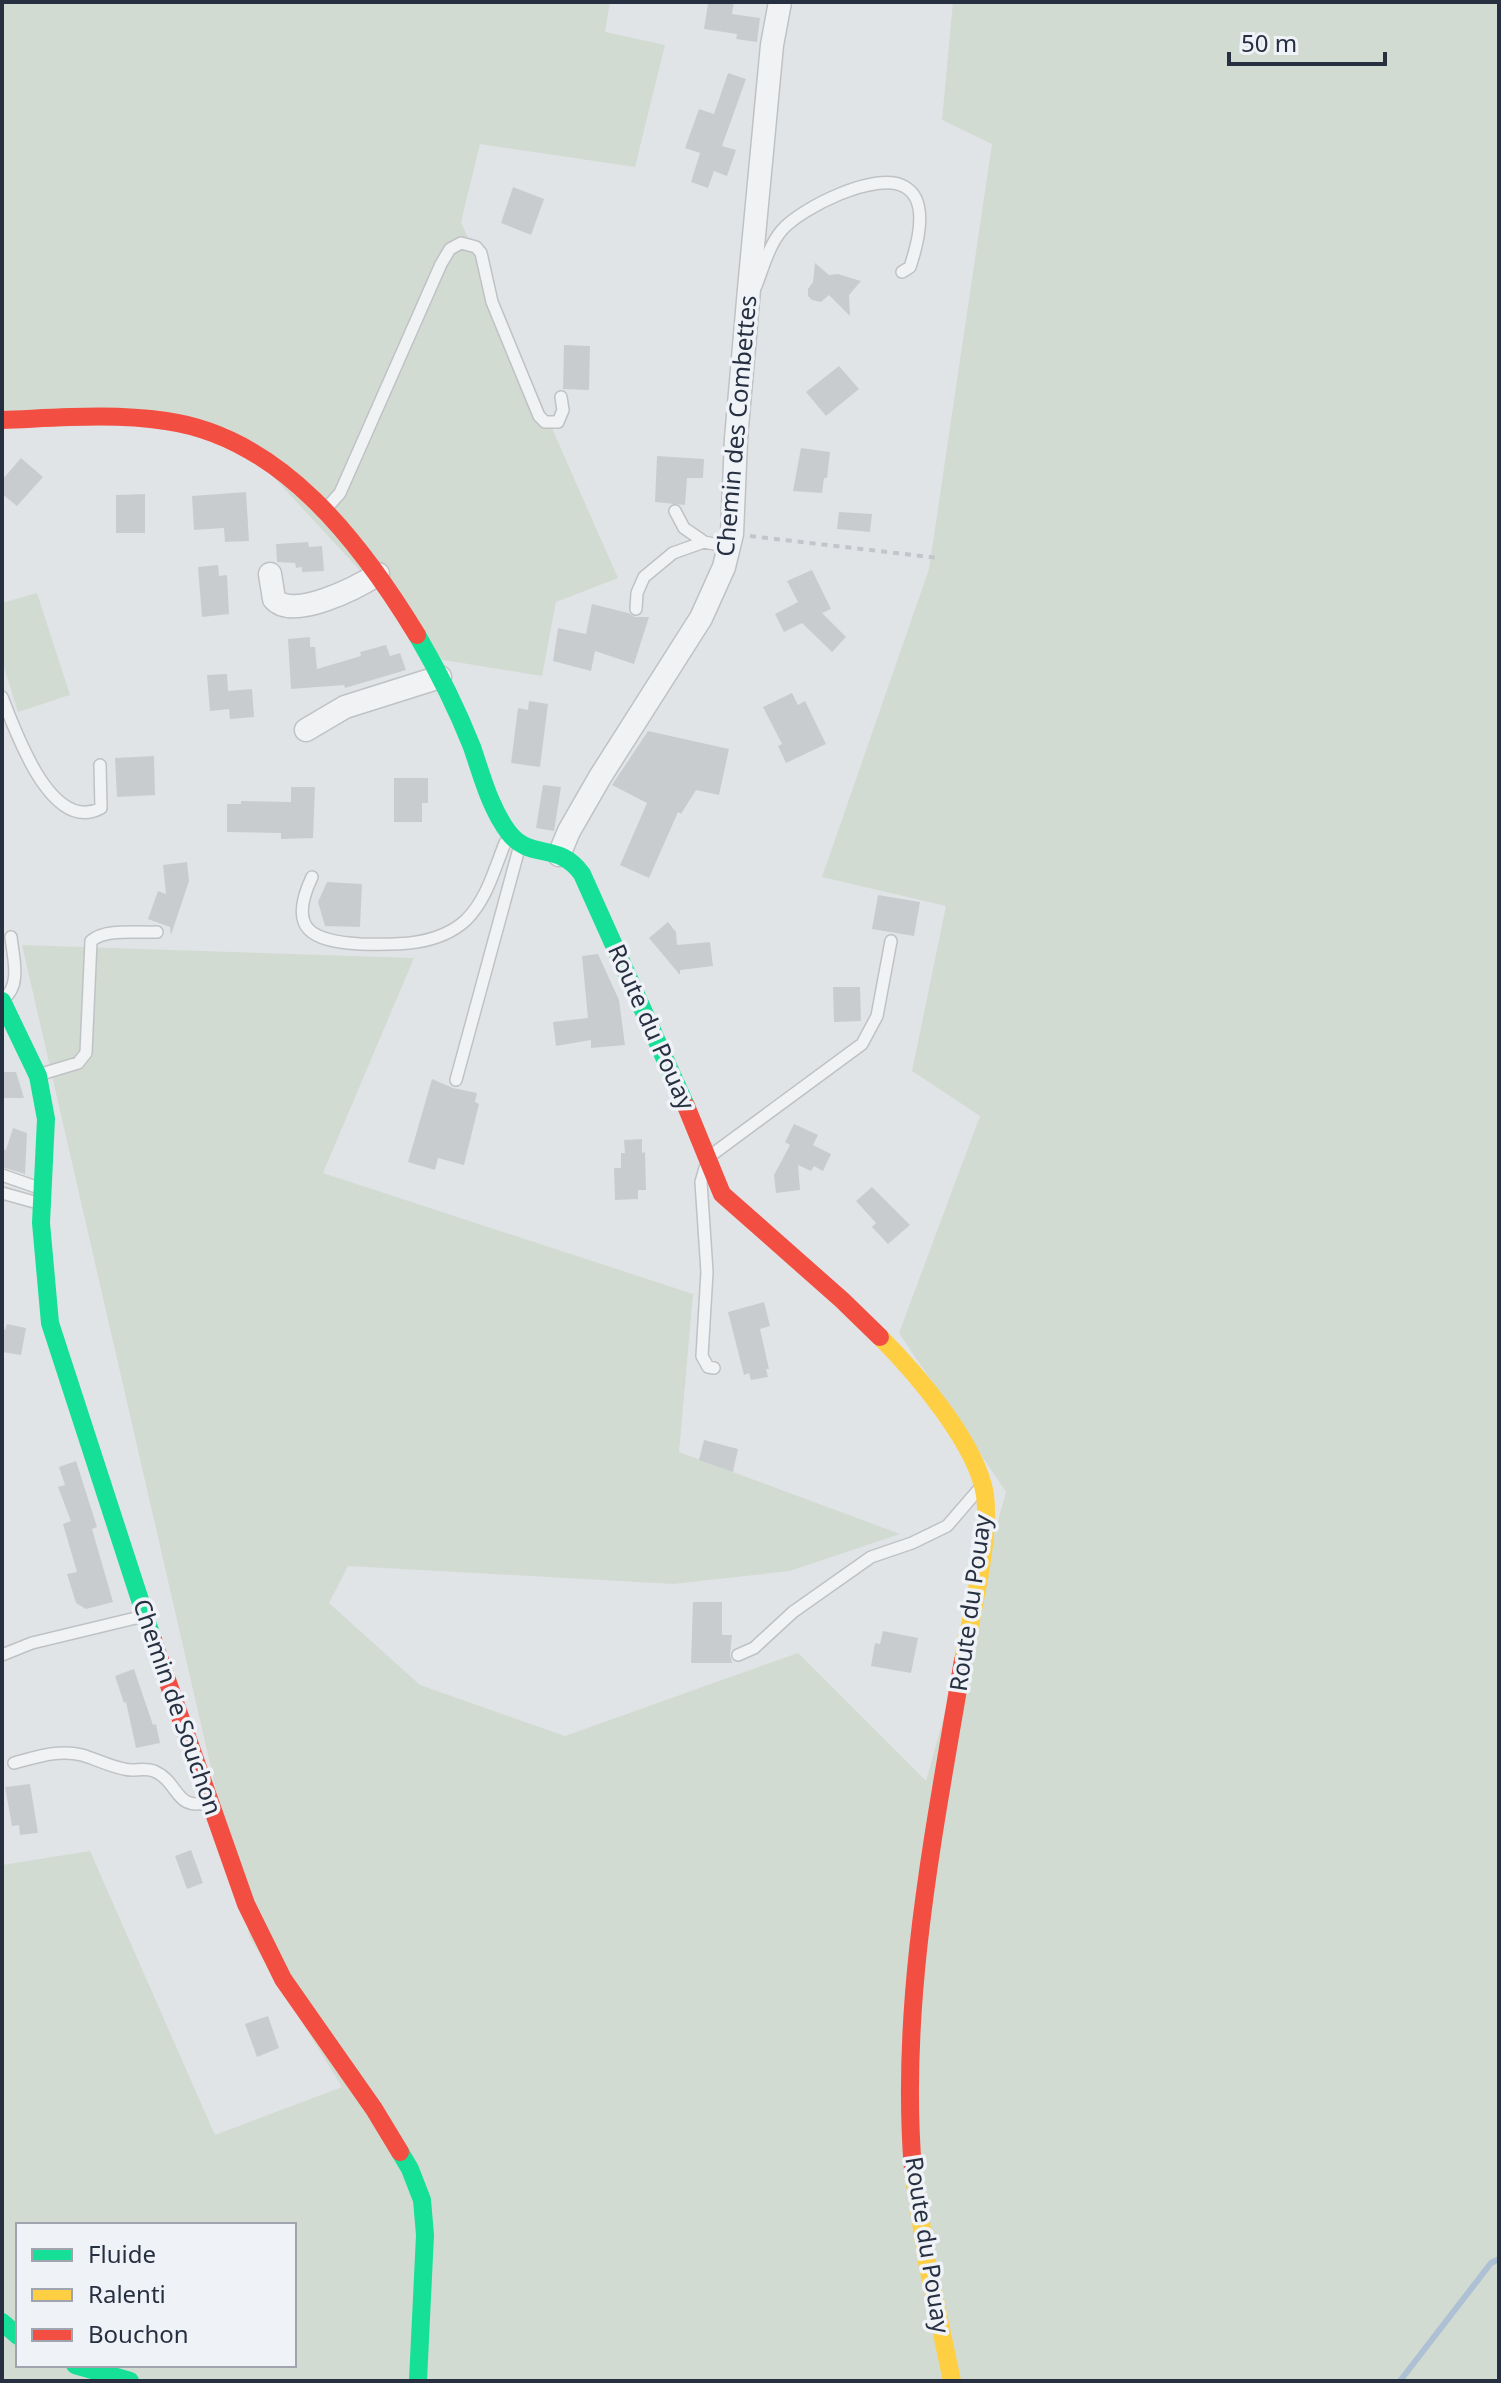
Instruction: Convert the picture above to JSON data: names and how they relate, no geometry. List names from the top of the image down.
{
  "streets": {
    "street": ["Chemin des Combettes", "Route du Pouay", "Chemin de Souchon"]
  },
  "crossings": [
    ["Chemin des Combettes", "Route du Pouay"]
  ],
  "legend": ["Fluide", "Ralenti", "Bouchon"],
  "scale_bar": "50 m"
}
